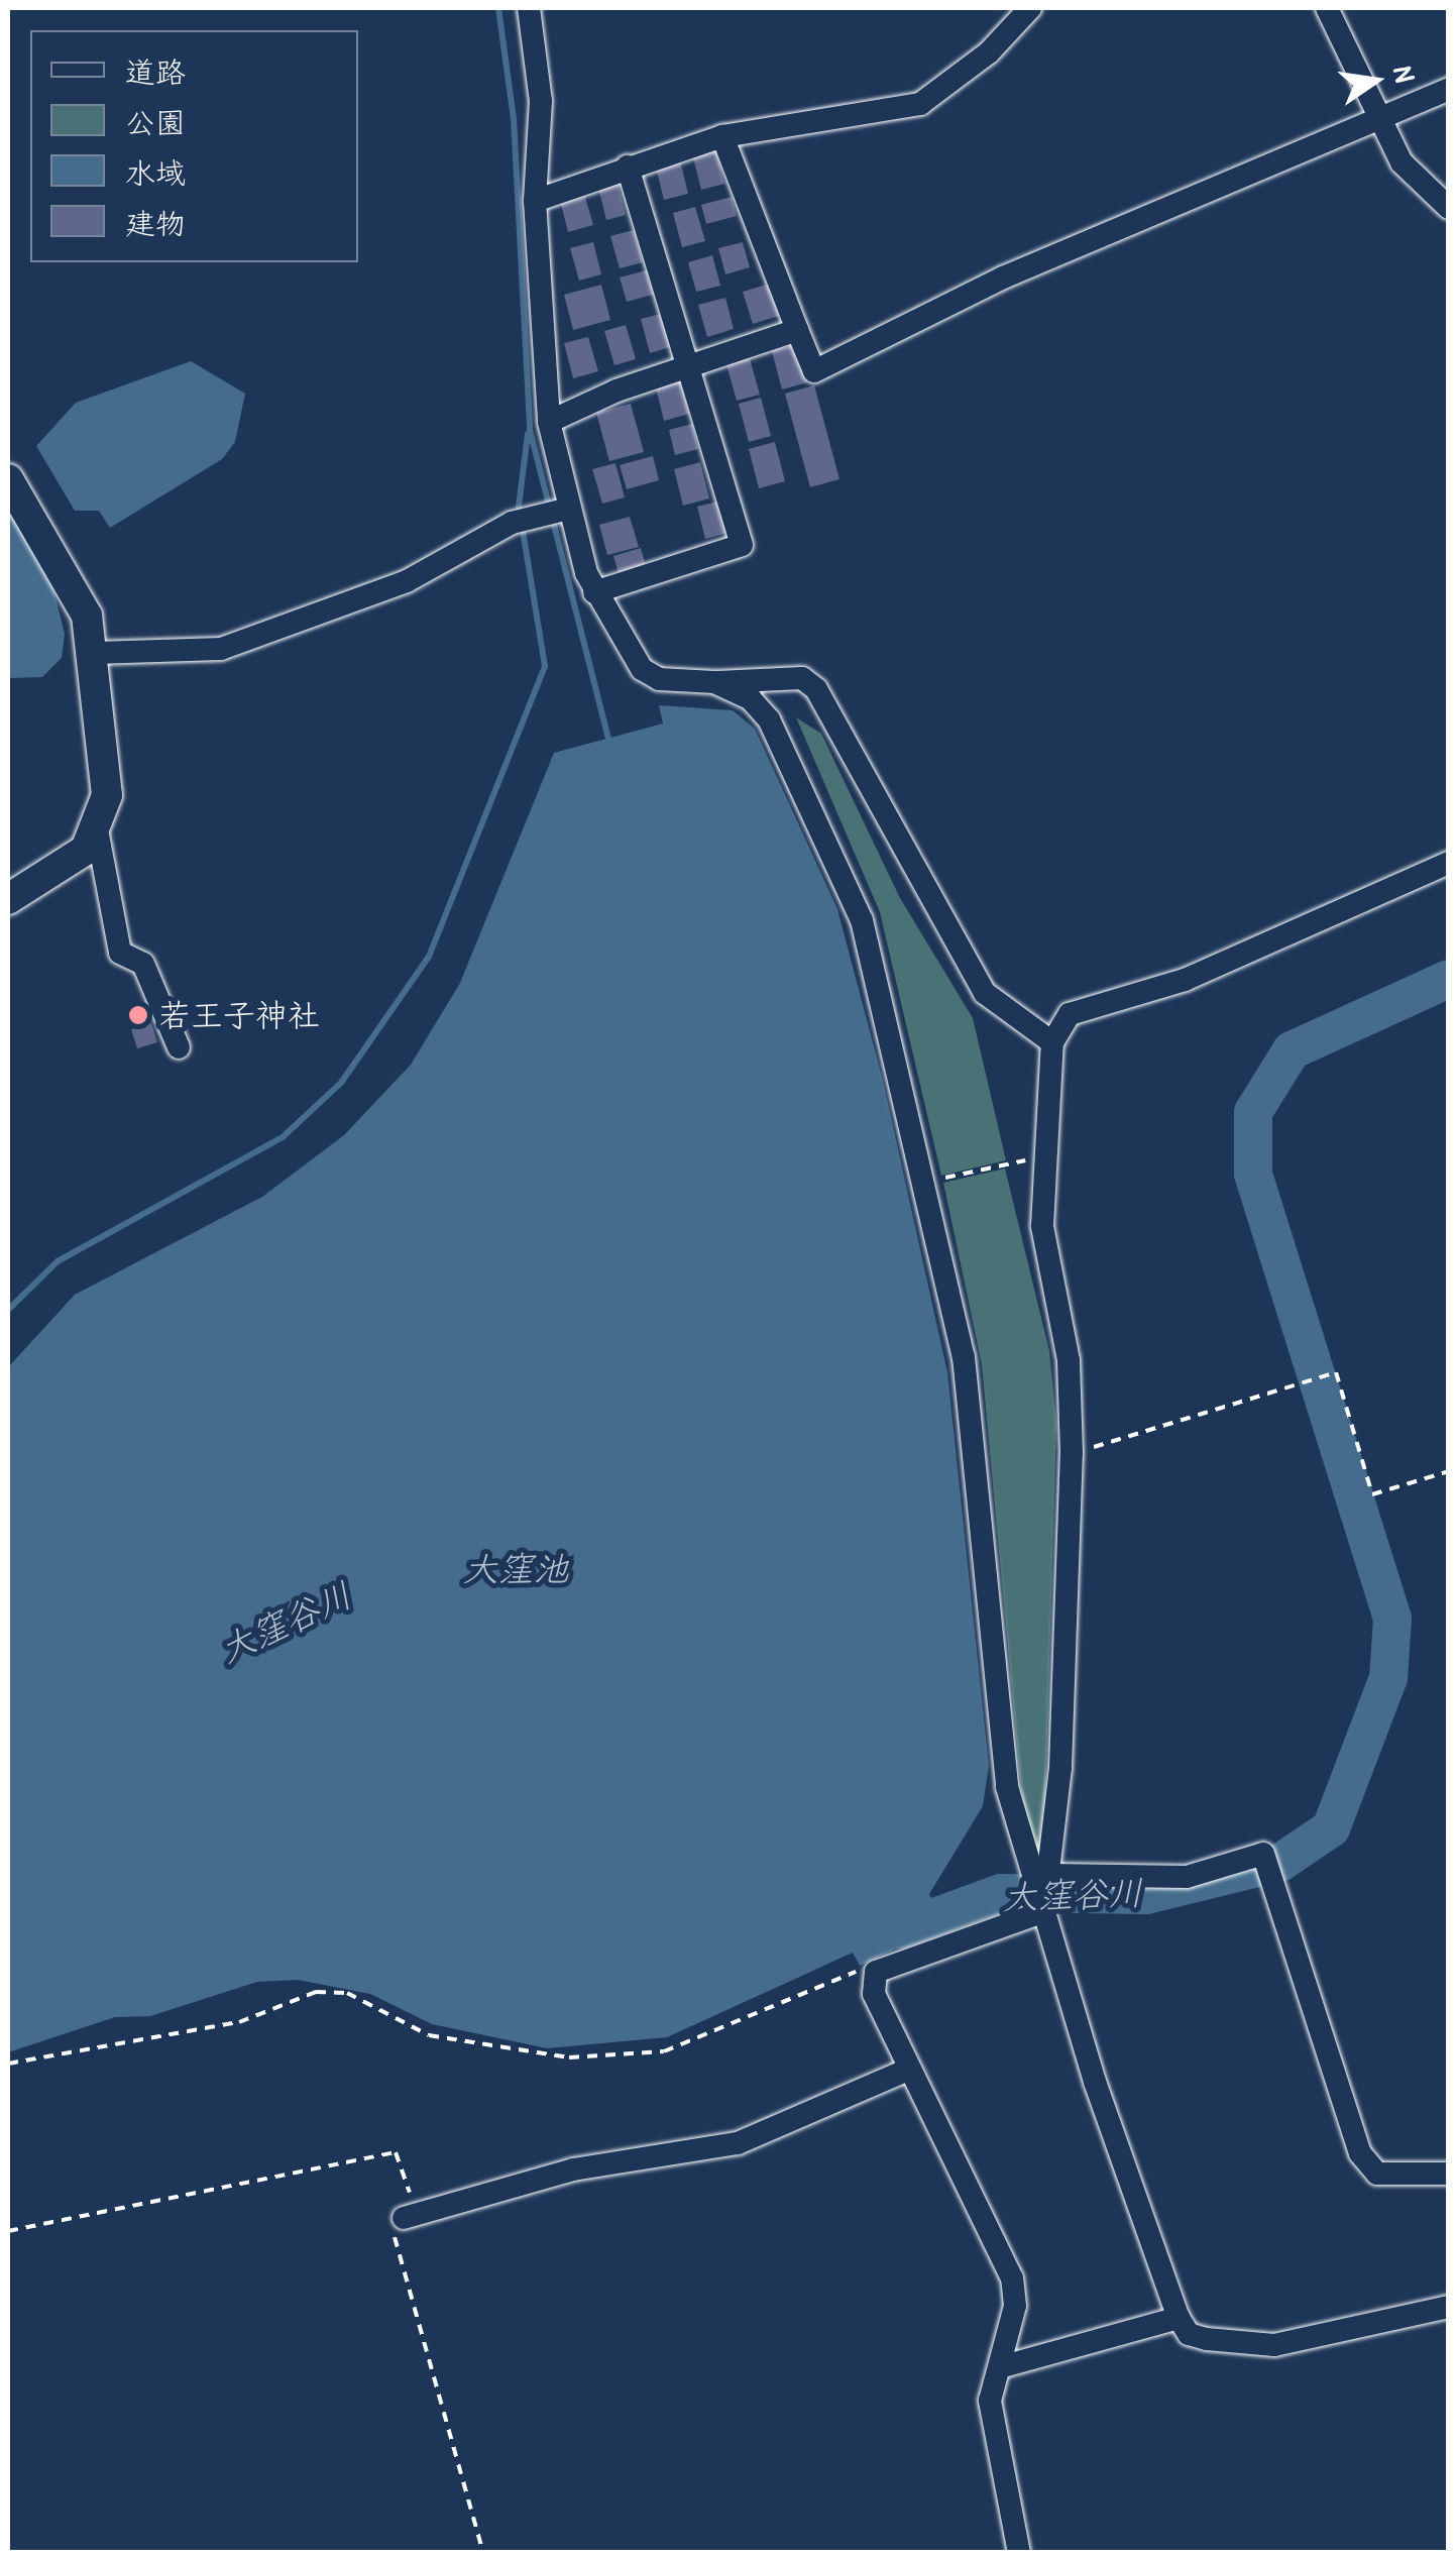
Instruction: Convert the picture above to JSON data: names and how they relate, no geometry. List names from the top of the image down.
{
  "water": ["大窪池", "大窪谷川"],
  "places": ["若王子神社"],
  "legend": [
    "道路",
    "公園",
    "水域",
    "建物"
  ],
  "north": "right"
}
